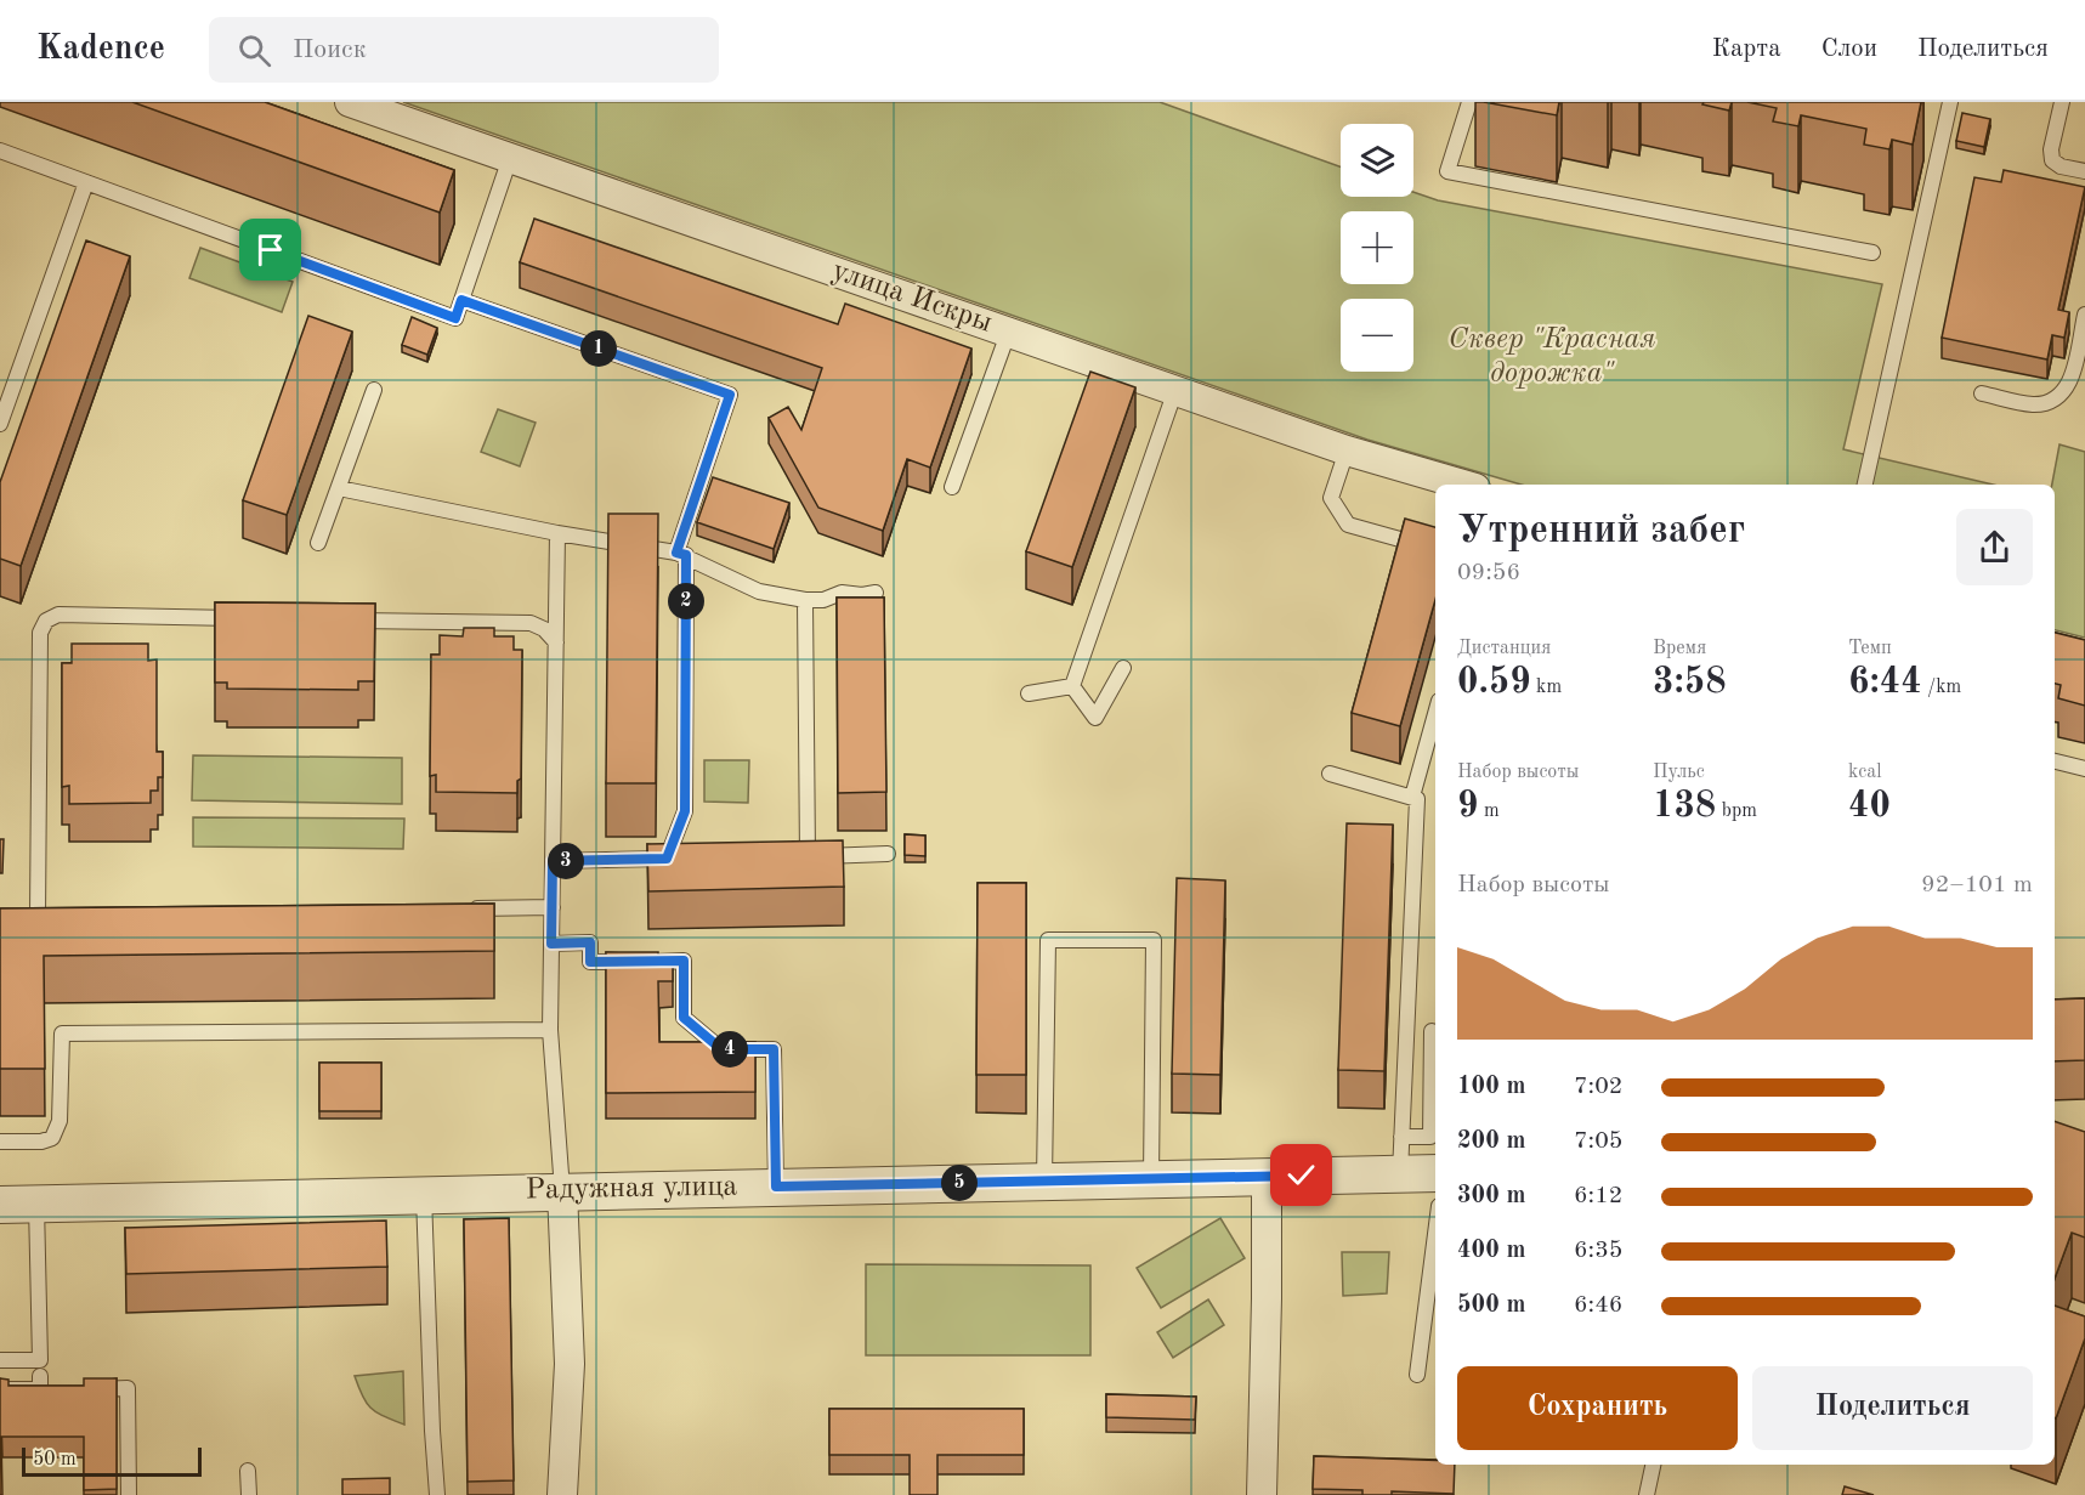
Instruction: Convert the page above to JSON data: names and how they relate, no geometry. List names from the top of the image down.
{
  "streets": {
    "street": ["улица Искры", "Радужная улица"]
  },
  "parks": ["Сквер \"Красная дорожка\""],
  "scale_bar": "50 m",
  "page": {
    "header": "Kadence",
    "search": "Поиск",
    "nav": ["Карта", "Слои", "Поделиться"],
    "map_buttons": ["+", "−"],
    "pins": [
      "1",
      "2",
      "3",
      "4",
      "5"
    ],
    "heading": ["Утренний забег", "09:56"],
    "stats": [
      ["Дистанция", "0.59 km"],
      ["Время", "3:58"],
      ["Темп", "6:44 /km"],
      ["Набор высоты", "9 m"],
      ["Пульс", "138 bpm"],
      ["kcal", "40"]
    ],
    "chart": ["Набор высоты", "92–101 m"],
    "list": [
      {
        "name": "100 m",
        "note": "7:02"
      },
      {
        "name": "200 m",
        "note": "7:05"
      },
      {
        "name": "300 m",
        "note": "6:12"
      },
      {
        "name": "400 m",
        "note": "6:35"
      },
      {
        "name": "500 m",
        "note": "6:46"
      }
    ],
    "buttons": ["Сохранить", "Поделиться"],
    "scale": "50 m"
  }
}
